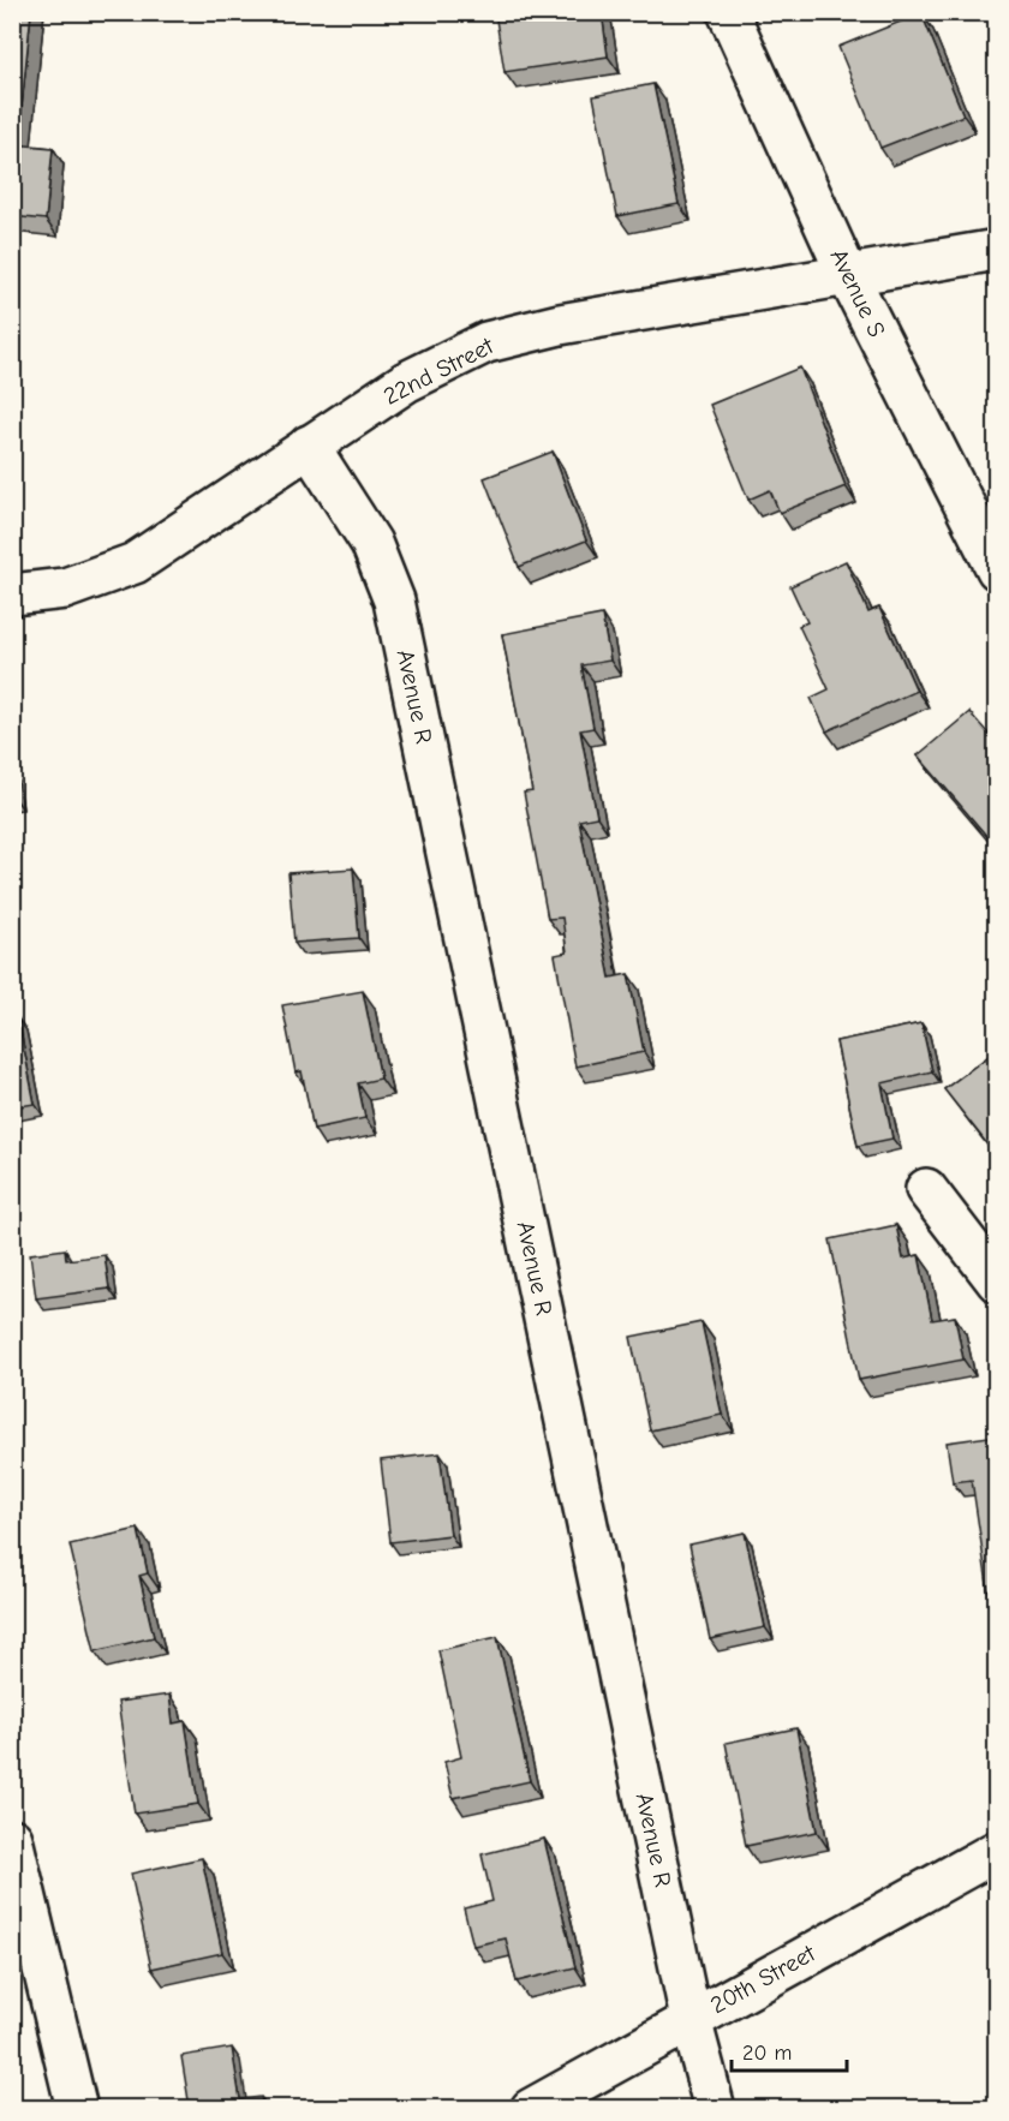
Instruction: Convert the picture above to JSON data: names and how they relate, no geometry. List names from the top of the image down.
{
  "streets": {
    "street": [
      "Avenue S",
      "22nd Street",
      "Avenue R",
      "20th Street"
    ]
  },
  "crossings": [
    ["Avenue S", "22nd Street"],
    ["22nd Street", "Avenue R"],
    ["Avenue R", "20th Street"]
  ],
  "scale_bar": "20 m"
}
